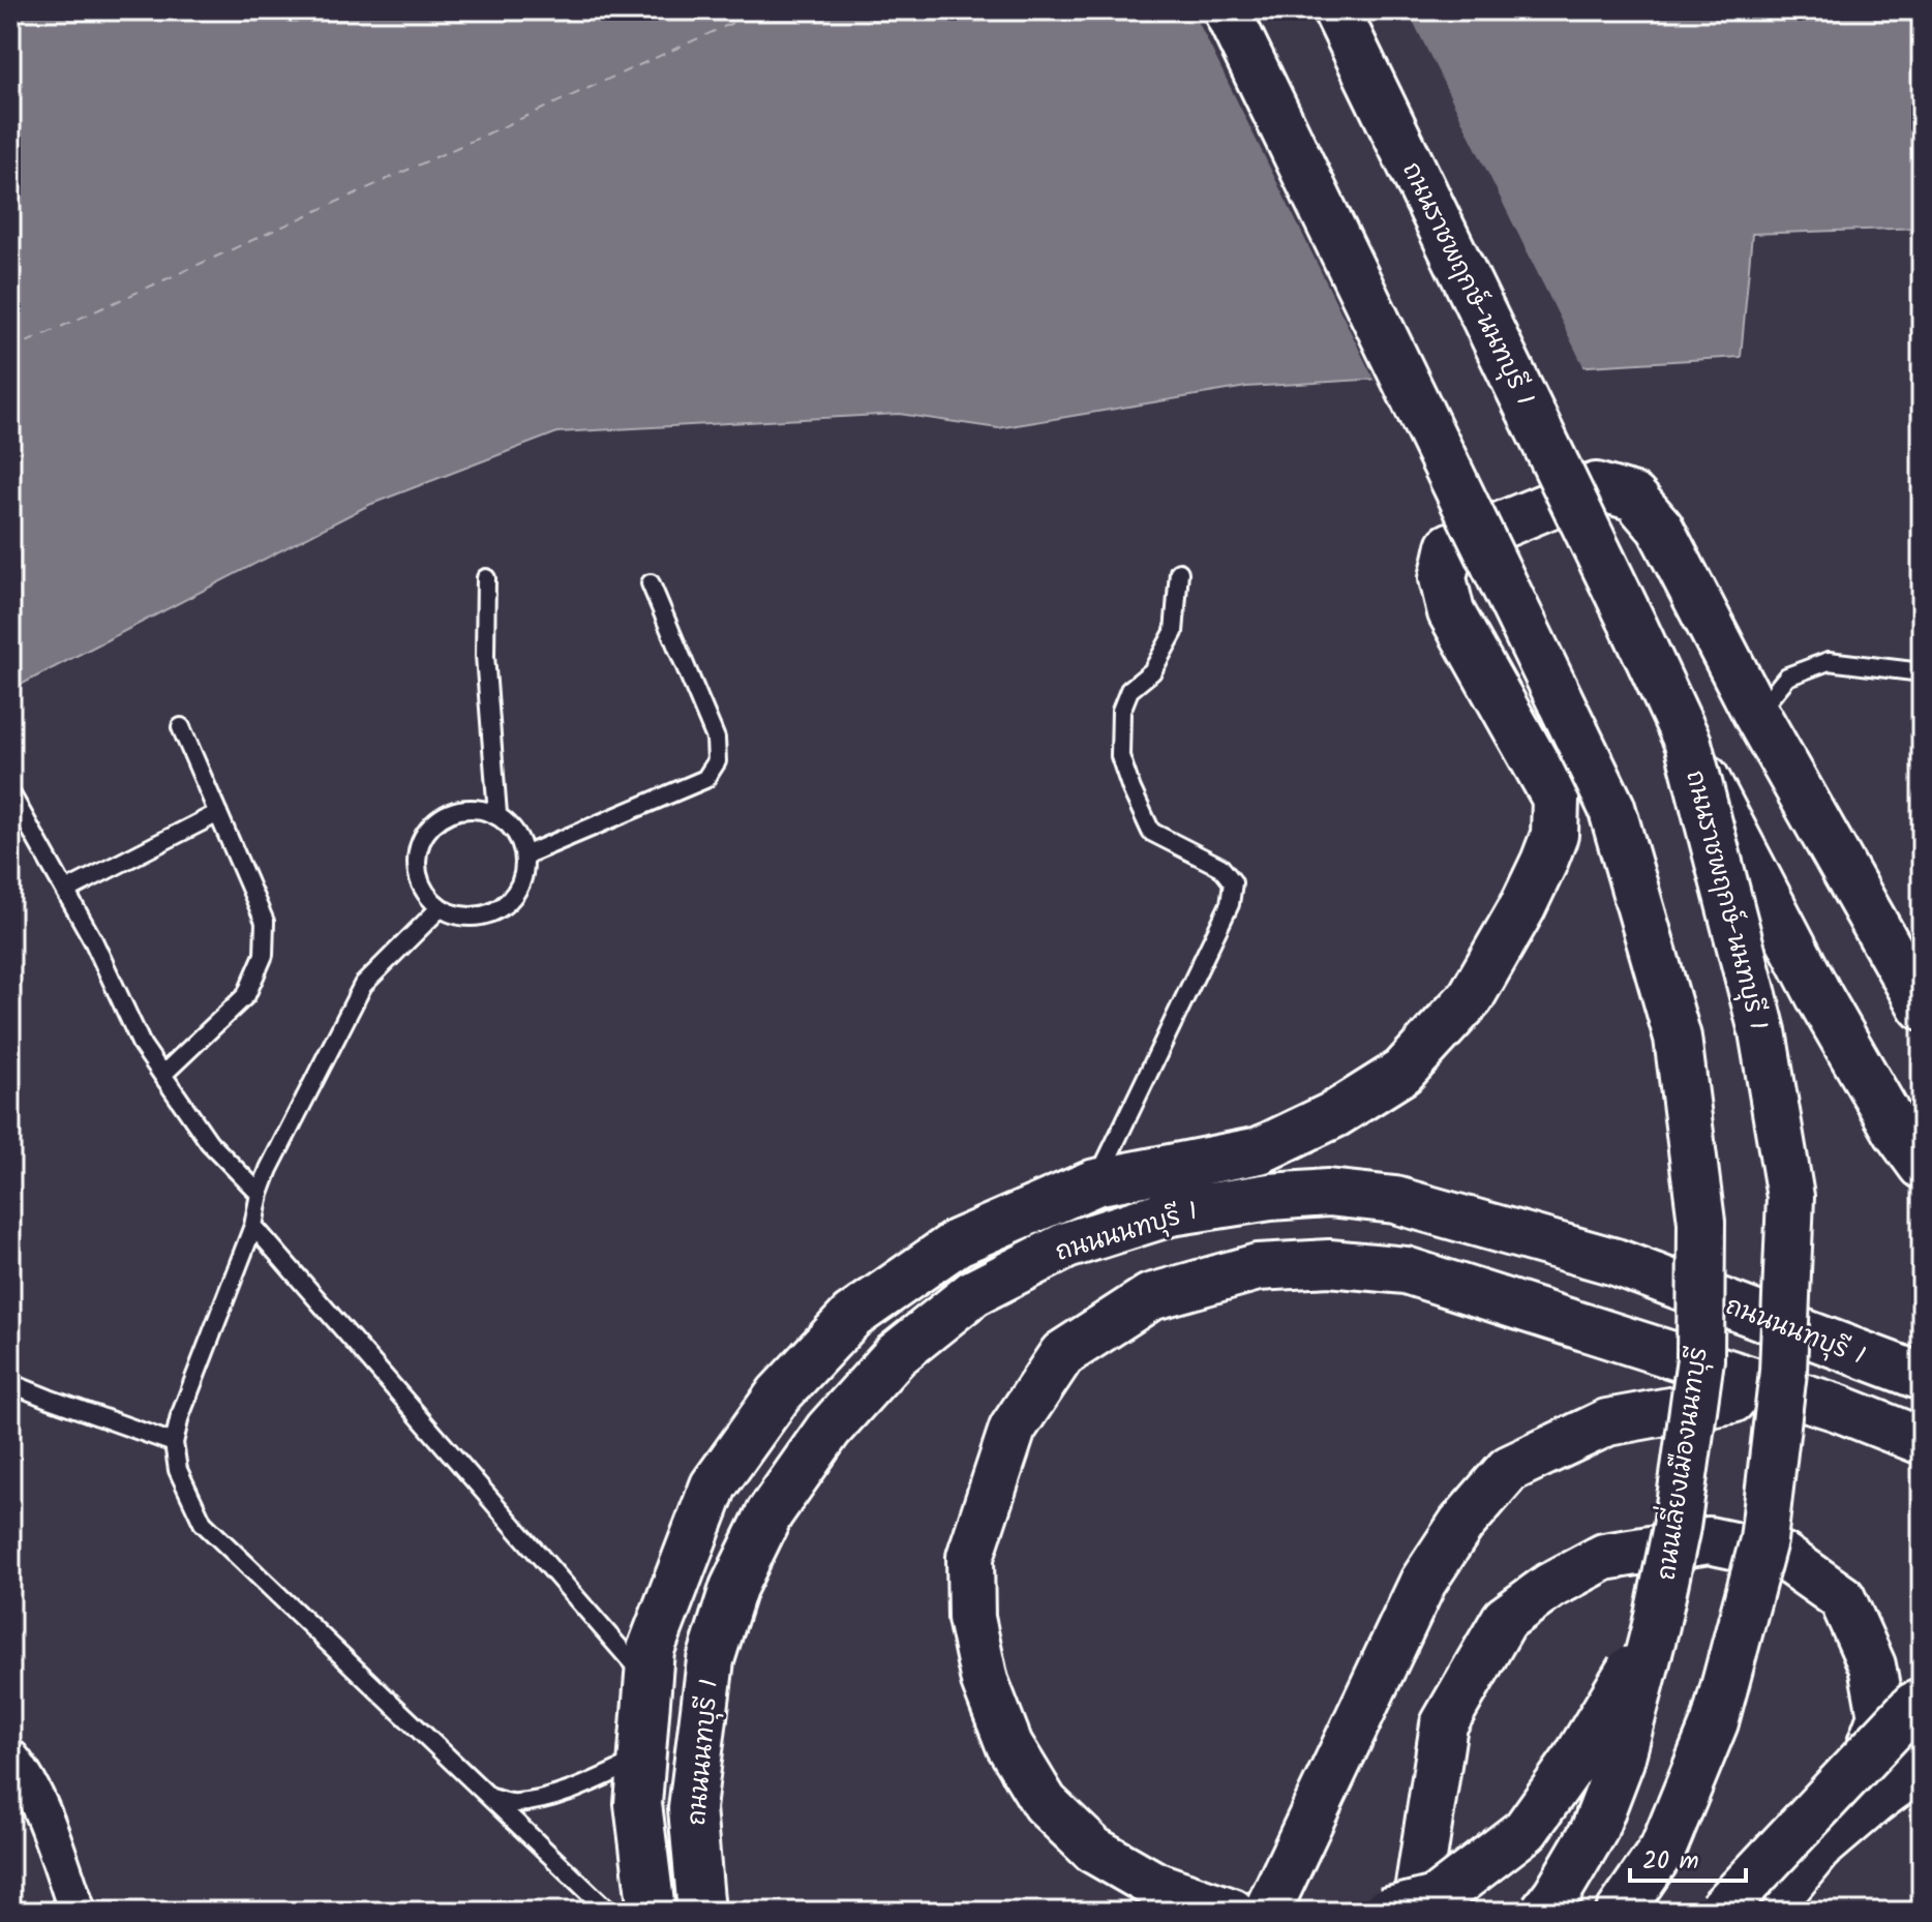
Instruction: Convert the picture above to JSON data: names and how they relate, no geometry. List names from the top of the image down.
{
  "streets": {
    "main road": ["ถนนราชพฤกษ์-นนทบุรี 1", "ถนนนนทบุรี 1", "ถนนเลี่ยงเมืองนนทบุรี"]
  },
  "scale_bar": "20 m"
}
